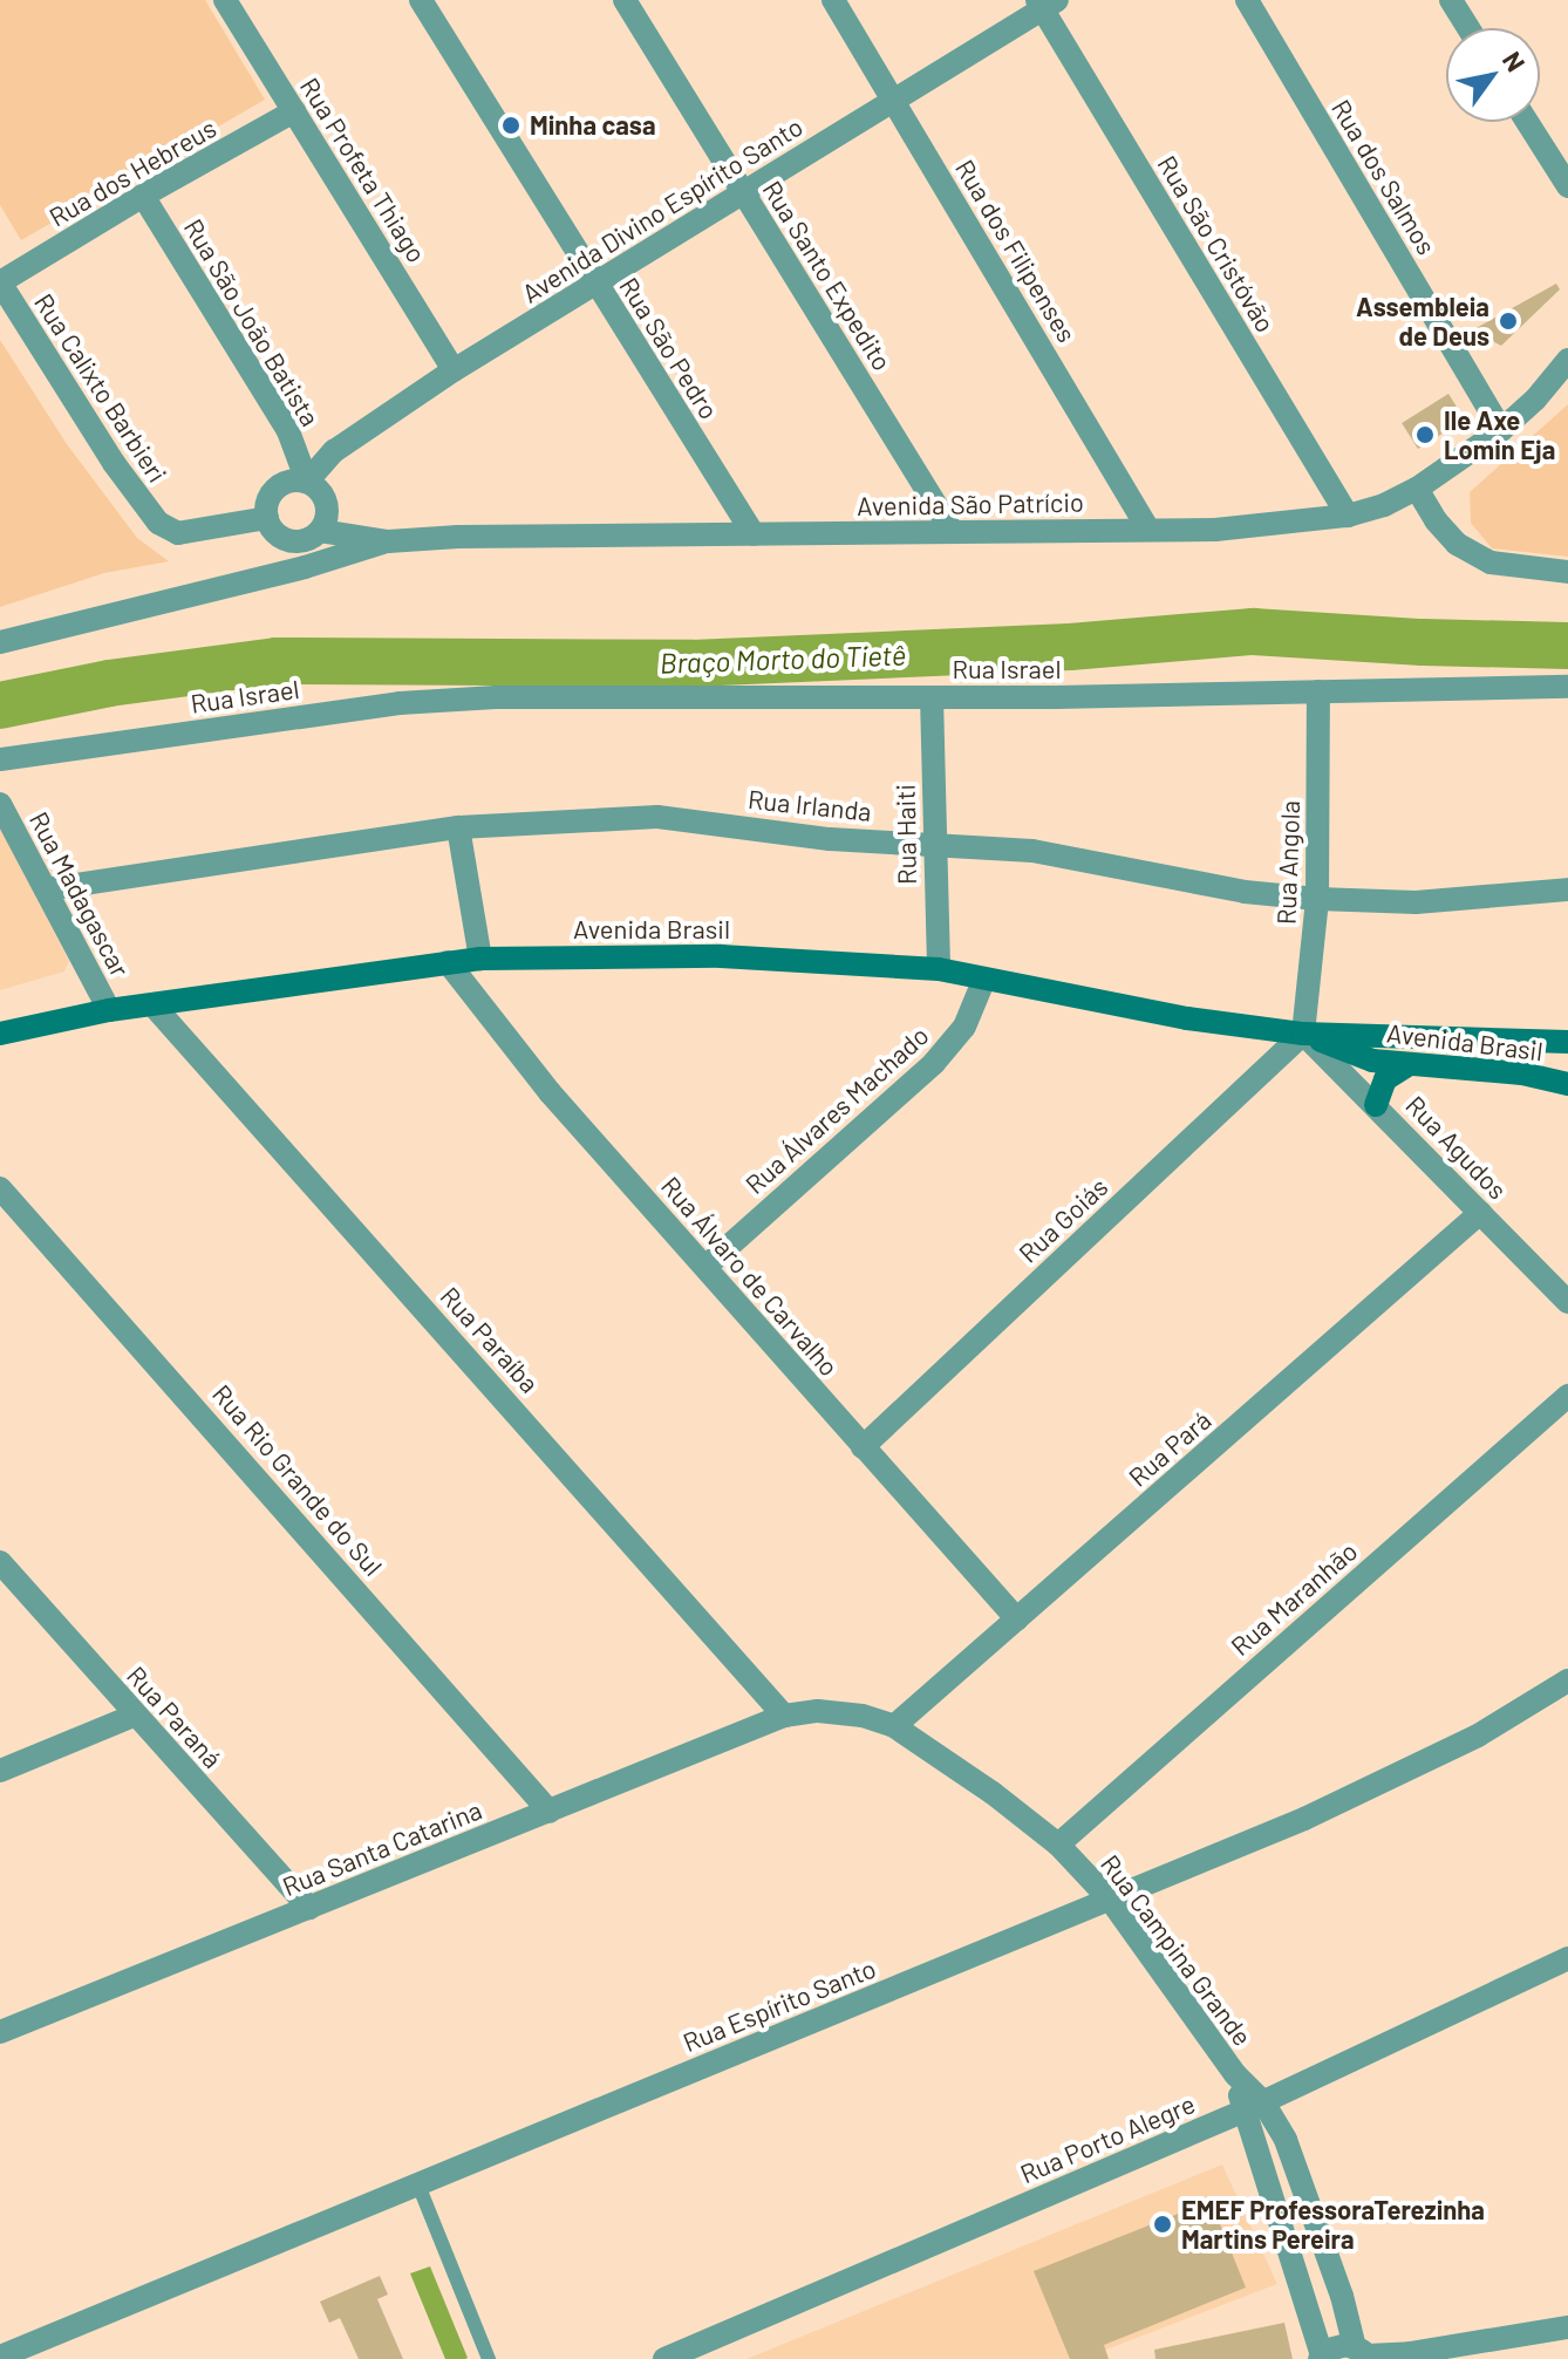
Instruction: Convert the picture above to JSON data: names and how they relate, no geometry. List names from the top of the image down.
{
  "streets": {
    "main road": ["Avenida Brasil"],
    "street": [
      "Rua Profeta Thiago",
      "Rua dos Hebreus",
      "Rua dos Salmos",
      "Avenida Divino Espírito Santo",
      "Rua São Cristóvão",
      "Rua dos Filipenses",
      "Rua Santo Expedito",
      "Rua São João Batista",
      "Rua São Pedro",
      "Rua Calixto Barbieri",
      "Avenida São Patrício",
      "Rua Israel",
      "Rua Irlanda",
      "Rua Haiti",
      "Rua Angola",
      "Rua Madagascar",
      "Rua Álvares Machado",
      "Rua Agudos",
      "Rua Goiás",
      "Rua Álvaro de Carvalho",
      "Rua Paraíba",
      "Rua Pará",
      "Rua Rio Grande do Sul",
      "Rua Maranhão",
      "Rua Paraná",
      "Rua Santa Catarina",
      "Rua Campina Grande",
      "Rua Espírito Santo",
      "Rua Porto Alegre"
    ]
  },
  "crossings": [
    ["Rua Profeta Thiago", "Rua dos Hebreus"],
    ["Rua Profeta Thiago", "Avenida Divino Espírito Santo"],
    ["Rua dos Hebreus", "Rua São João Batista"],
    ["Rua dos Hebreus", "Rua Calixto Barbieri"],
    ["Rua dos Salmos", "Avenida São Patrício"],
    ["Avenida Divino Espírito Santo", "Rua São Cristóvão"],
    ["Avenida Divino Espírito Santo", "Rua dos Filipenses"],
    ["Avenida Divino Espírito Santo", "Rua Santo Expedito"],
    ["Avenida Divino Espírito Santo", "Rua São João Batista"],
    ["Avenida Divino Espírito Santo", "Rua São Pedro"],
    ["Avenida Divino Espírito Santo", "Rua Calixto Barbieri"],
    ["Avenida Divino Espírito Santo", "Avenida São Patrício"],
    ["Rua São Cristóvão", "Avenida São Patrício"],
    ["Rua dos Filipenses", "Avenida São Patrício"],
    ["Rua Santo Expedito", "Avenida São Patrício"],
    ["Rua São João Batista", "Rua Calixto Barbieri"],
    ["Rua São João Batista", "Avenida São Patrício"],
    ["Rua São Pedro", "Avenida São Patrício"],
    ["Rua Calixto Barbieri", "Avenida São Patrício"],
    ["Rua Israel", "Rua Haiti"],
    ["Rua Israel", "Rua Angola"],
    ["Rua Irlanda", "Rua Haiti"],
    ["Rua Irlanda", "Rua Angola"],
    ["Rua Irlanda", "Rua Madagascar"],
    ["Rua Haiti", "Avenida Brasil"],
    ["Rua Angola", "Avenida Brasil"],
    ["Rua Angola", "Rua Agudos"],
    ["Rua Angola", "Rua Goiás"],
    ["Rua Madagascar", "Avenida Brasil"],
    ["Avenida Brasil", "Rua Álvares Machado"],
    ["Avenida Brasil", "Rua Agudos"],
    ["Avenida Brasil", "Rua Goiás"],
    ["Avenida Brasil", "Rua Álvaro de Carvalho"],
    ["Avenida Brasil", "Rua Paraíba"],
    ["Rua Álvares Machado", "Rua Álvaro de Carvalho"],
    ["Rua Agudos", "Rua Goiás"],
    ["Rua Agudos", "Rua Pará"],
    ["Rua Goiás", "Rua Álvaro de Carvalho"],
    ["Rua Álvaro de Carvalho", "Rua Pará"],
    ["Rua Paraíba", "Rua Santa Catarina"],
    ["Rua Paraíba", "Rua Campina Grande"],
    ["Rua Pará", "Rua Campina Grande"],
    ["Rua Rio Grande do Sul", "Rua Santa Catarina"],
    ["Rua Maranhão", "Rua Campina Grande"],
    ["Rua Paraná", "Rua Santa Catarina"],
    ["Rua Santa Catarina", "Rua Campina Grande"],
    ["Rua Campina Grande", "Rua Espírito Santo"],
    ["Rua Campina Grande", "Rua Porto Alegre"]
  ],
  "water": ["Braço Morto do Tietê"],
  "places": [
    "Minha casa",
    "Assembleia de Deus",
    "Ile Axe Lomin Eja",
    "EMEF ProfessoraTerezinha Martins Pereira"
  ],
  "north": "top right"
}
